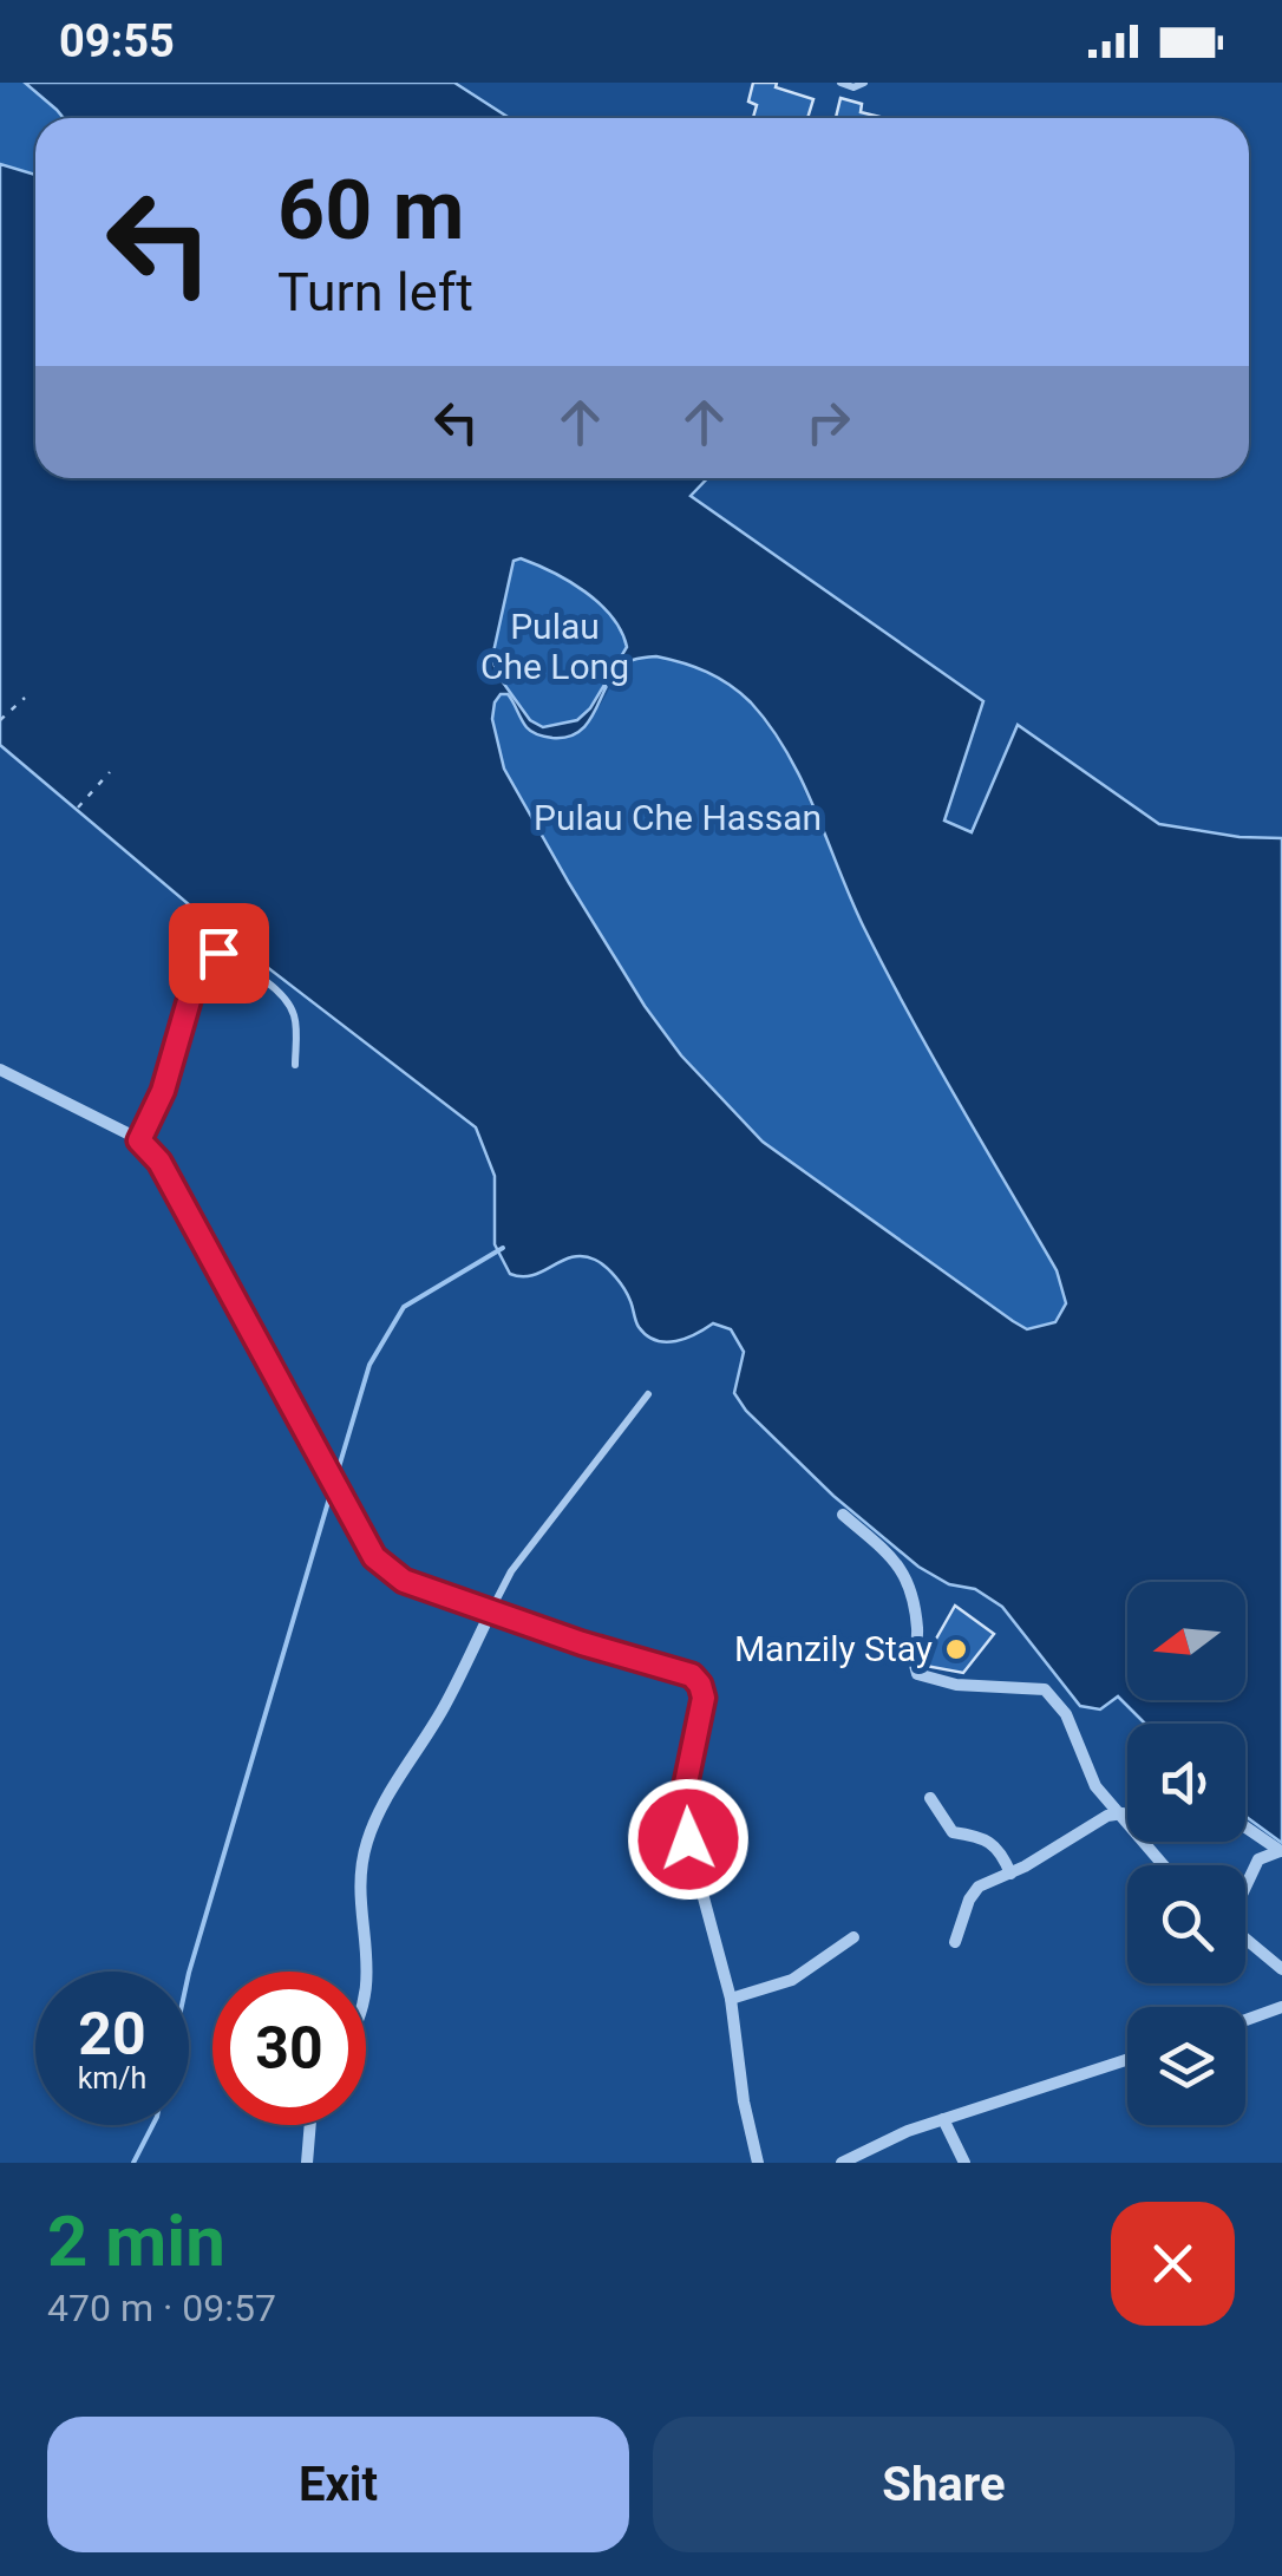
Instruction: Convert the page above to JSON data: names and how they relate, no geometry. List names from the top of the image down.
{
  "parks": ["Pulau Che Long", "Pulau Che Hassan"],
  "places": ["Manzily Stay"],
  "north": "left",
  "page": {
    "status": "09:55",
    "turn": ["60 m", "Turn left"],
    "speed": "20 km/h",
    "limit": "30",
    "heading": ["2 min", "470 m · 09:57"],
    "buttons": ["Exit", "Share"]
  }
}
